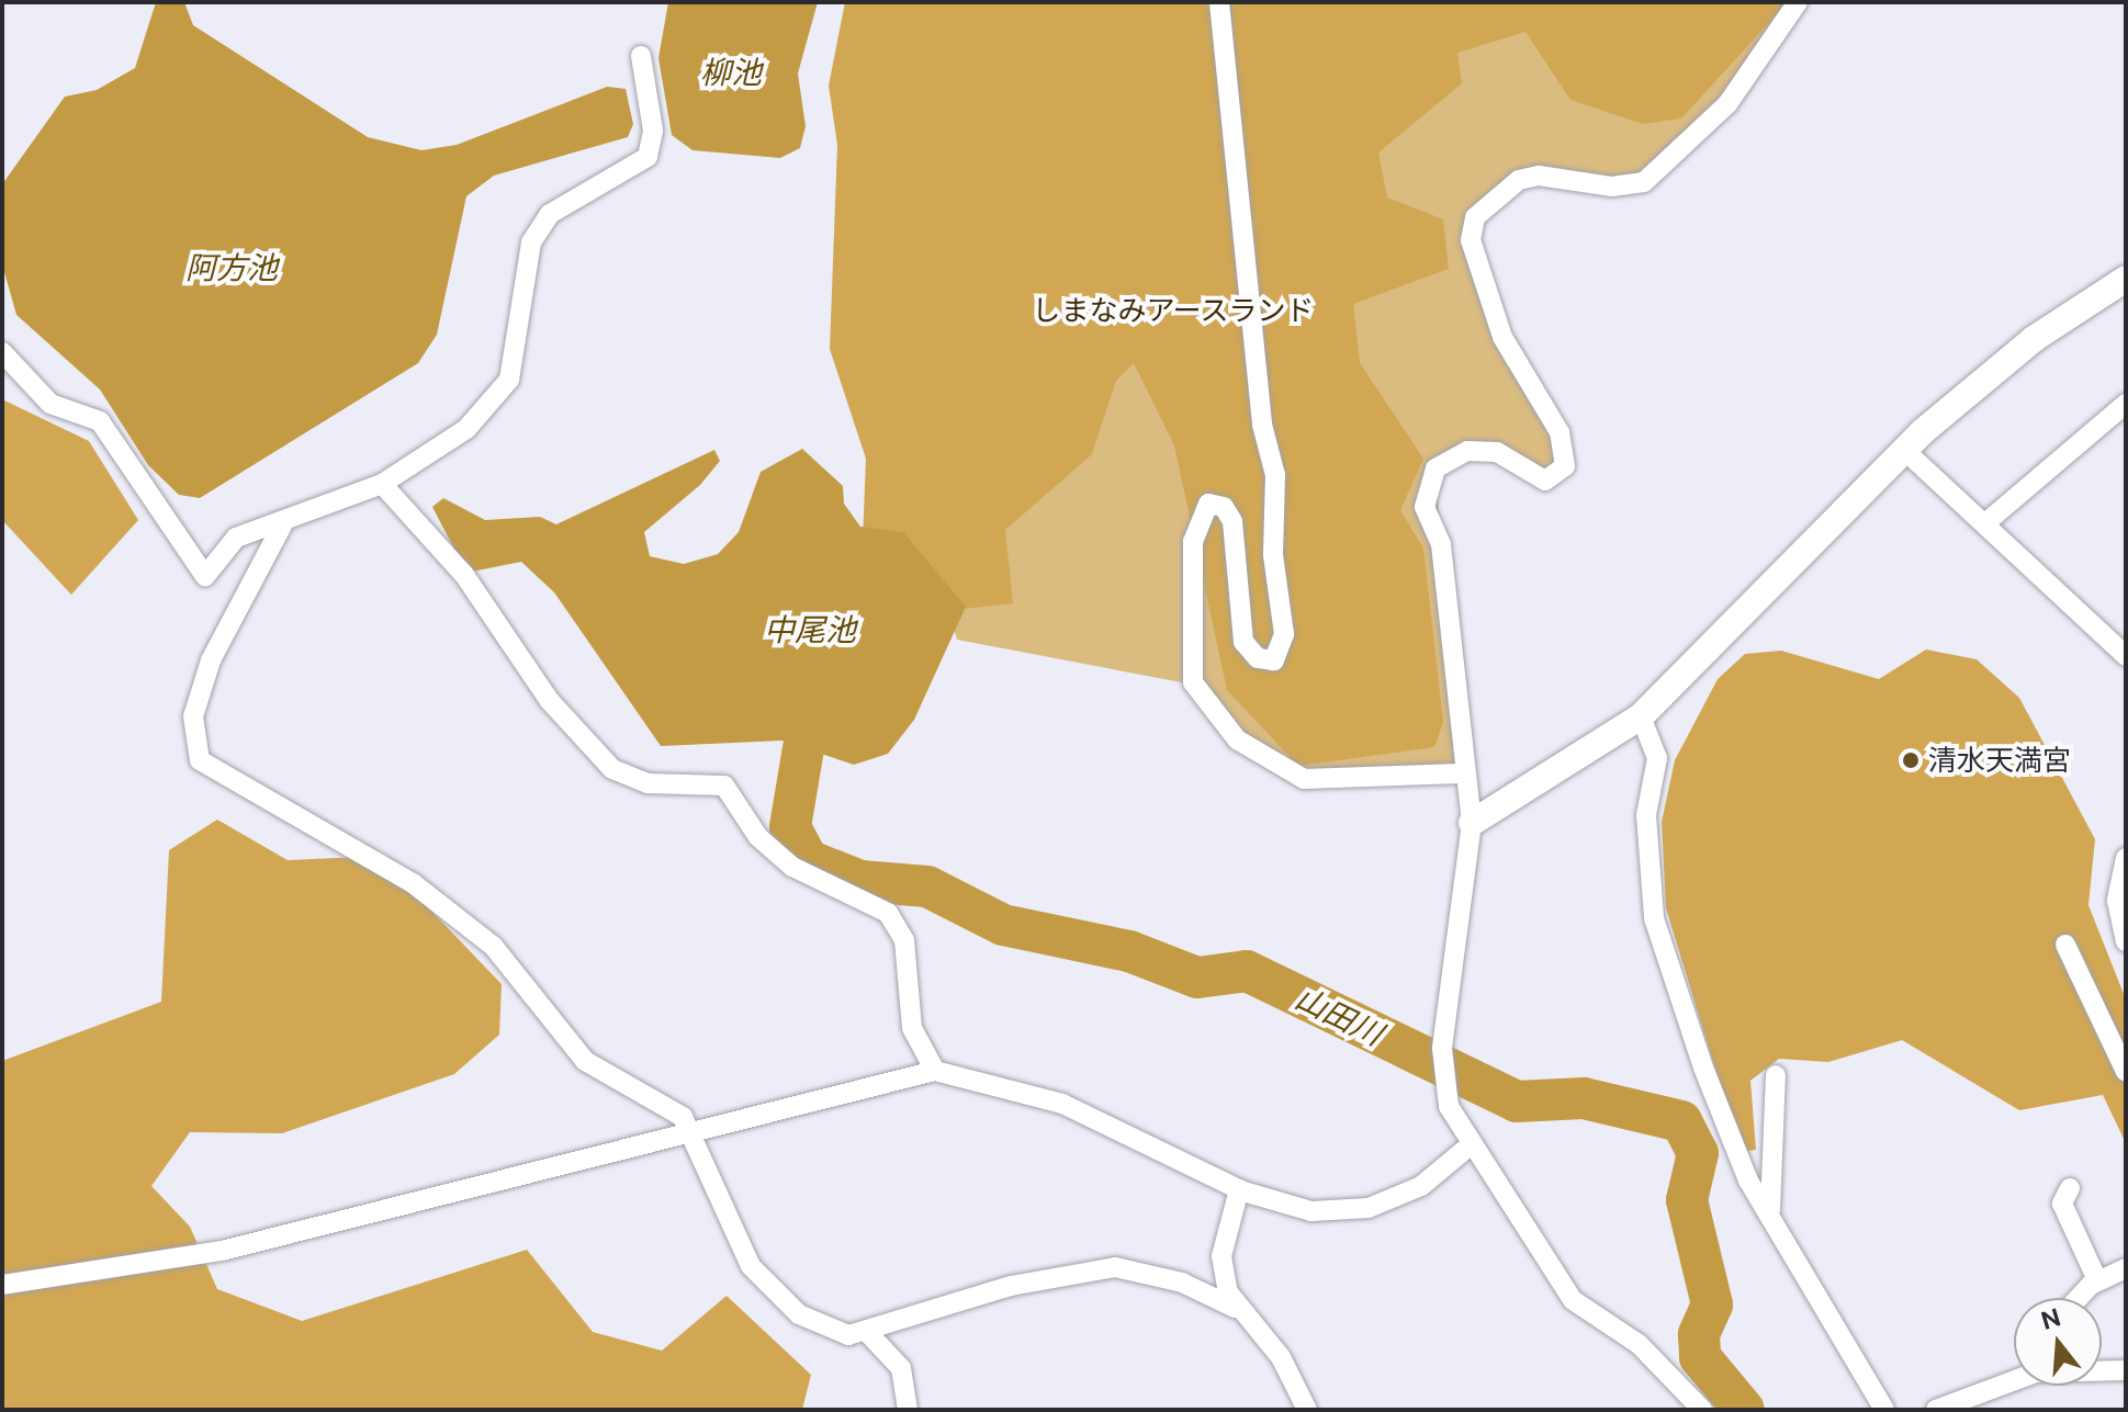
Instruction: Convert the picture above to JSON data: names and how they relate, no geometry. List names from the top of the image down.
{
  "water": [
    "柳池",
    "阿方池",
    "中尾池",
    "山田川"
  ],
  "parks": ["しまなみアースランド"],
  "places": ["清水天満宮"],
  "north": "top"
}
